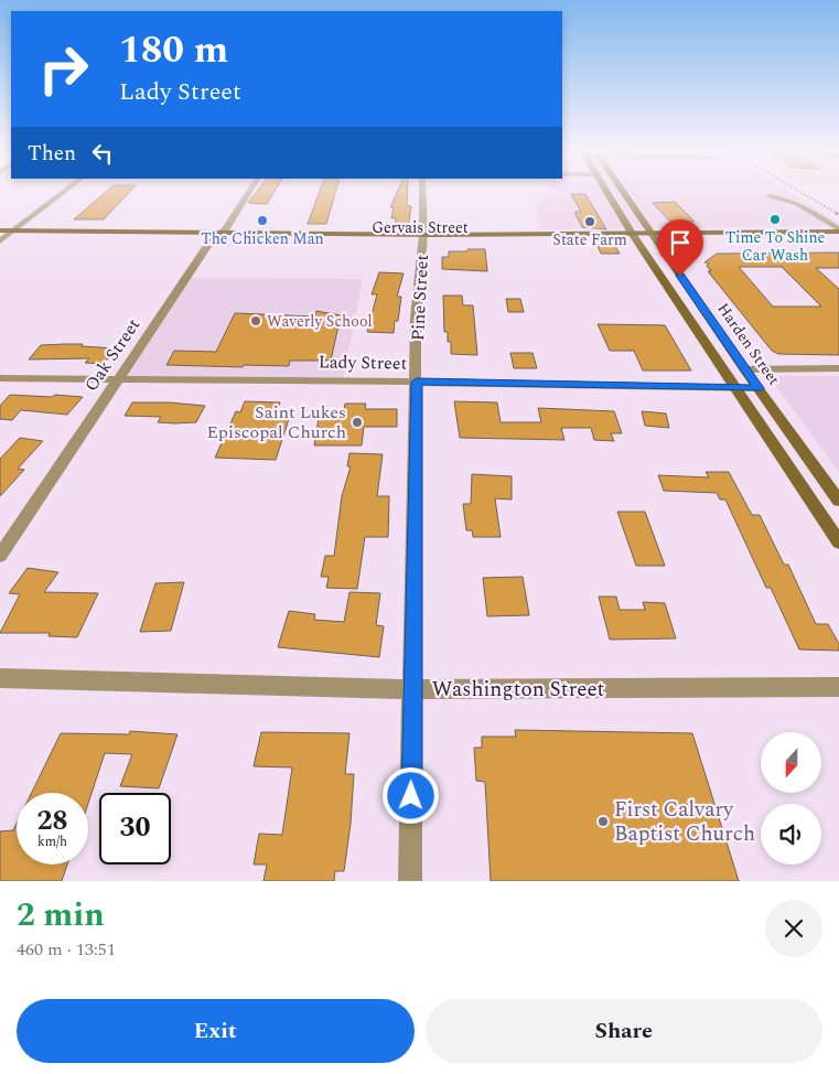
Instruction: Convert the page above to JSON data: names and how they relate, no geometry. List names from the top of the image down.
{
  "streets": {
    "main road": ["Gervais Street", "Harden Street"],
    "street": [
      "Pine Street",
      "Oak Street",
      "Lady Street",
      "Washington Street"
    ]
  },
  "crossings": [
    ["Gervais Street", "Pine Street"],
    ["Gervais Street", "Harden Street"],
    ["Gervais Street", "Oak Street"],
    ["Pine Street", "Lady Street"],
    ["Pine Street", "Washington Street"],
    ["Harden Street", "Lady Street"],
    ["Oak Street", "Lady Street"]
  ],
  "places": [
    "Time To Shine Car Wash",
    "The Chicken Man",
    "State Farm",
    "Waverly School",
    "Saint Lukes Episcopal Church",
    "First Calvary Baptist Church"
  ],
  "north": "bottom",
  "page": {
    "turn": ["180 m", "Lady Street"],
    "then": "Then",
    "speed": "28 km/h",
    "limit": "30",
    "heading": ["2 min", "460 m · 13:51"],
    "buttons": ["Exit", "Share"]
  }
}
